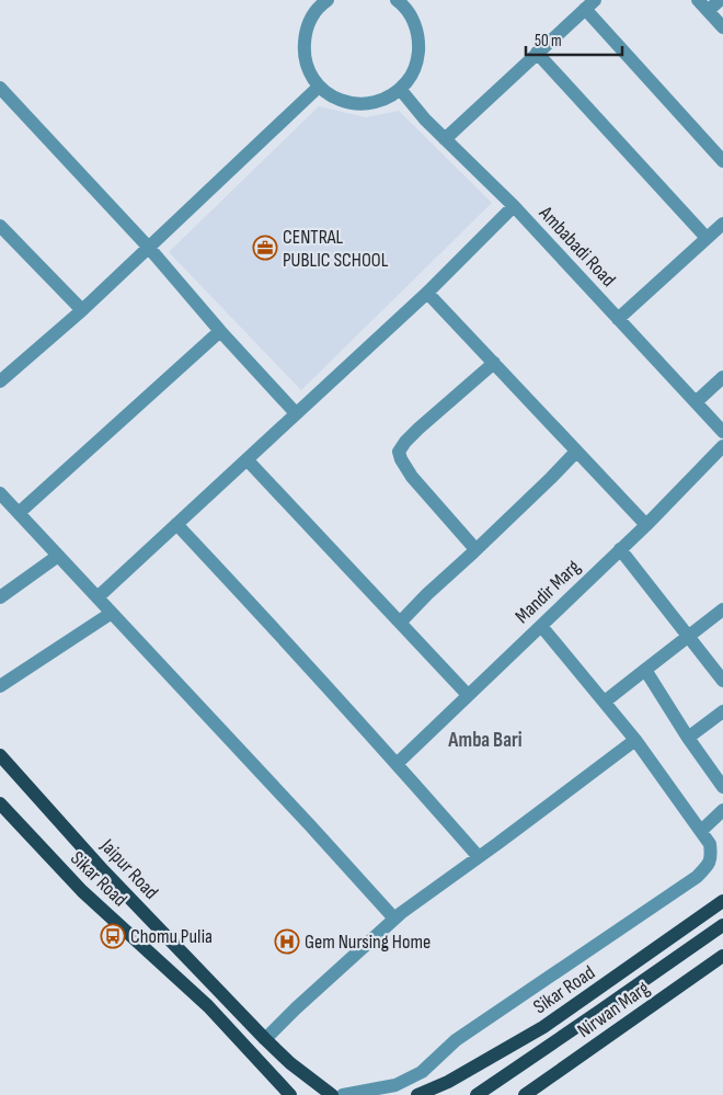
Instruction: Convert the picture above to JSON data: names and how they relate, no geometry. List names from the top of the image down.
{
  "streets": {
    "main road": ["Jaipur Road", "Sikar Road", "Nirwan Marg"],
    "street": ["Ambabadi Road", "Mandir Marg"]
  },
  "districts": ["Amba Bari"],
  "places": {
    "office": ["CENTRAL PUBLIC SCHOOL"],
    "bus stop": ["Chomu Pulia"],
    "hospital": ["Gem Nursing Home"]
  },
  "scale_bar": "50 m"
}
